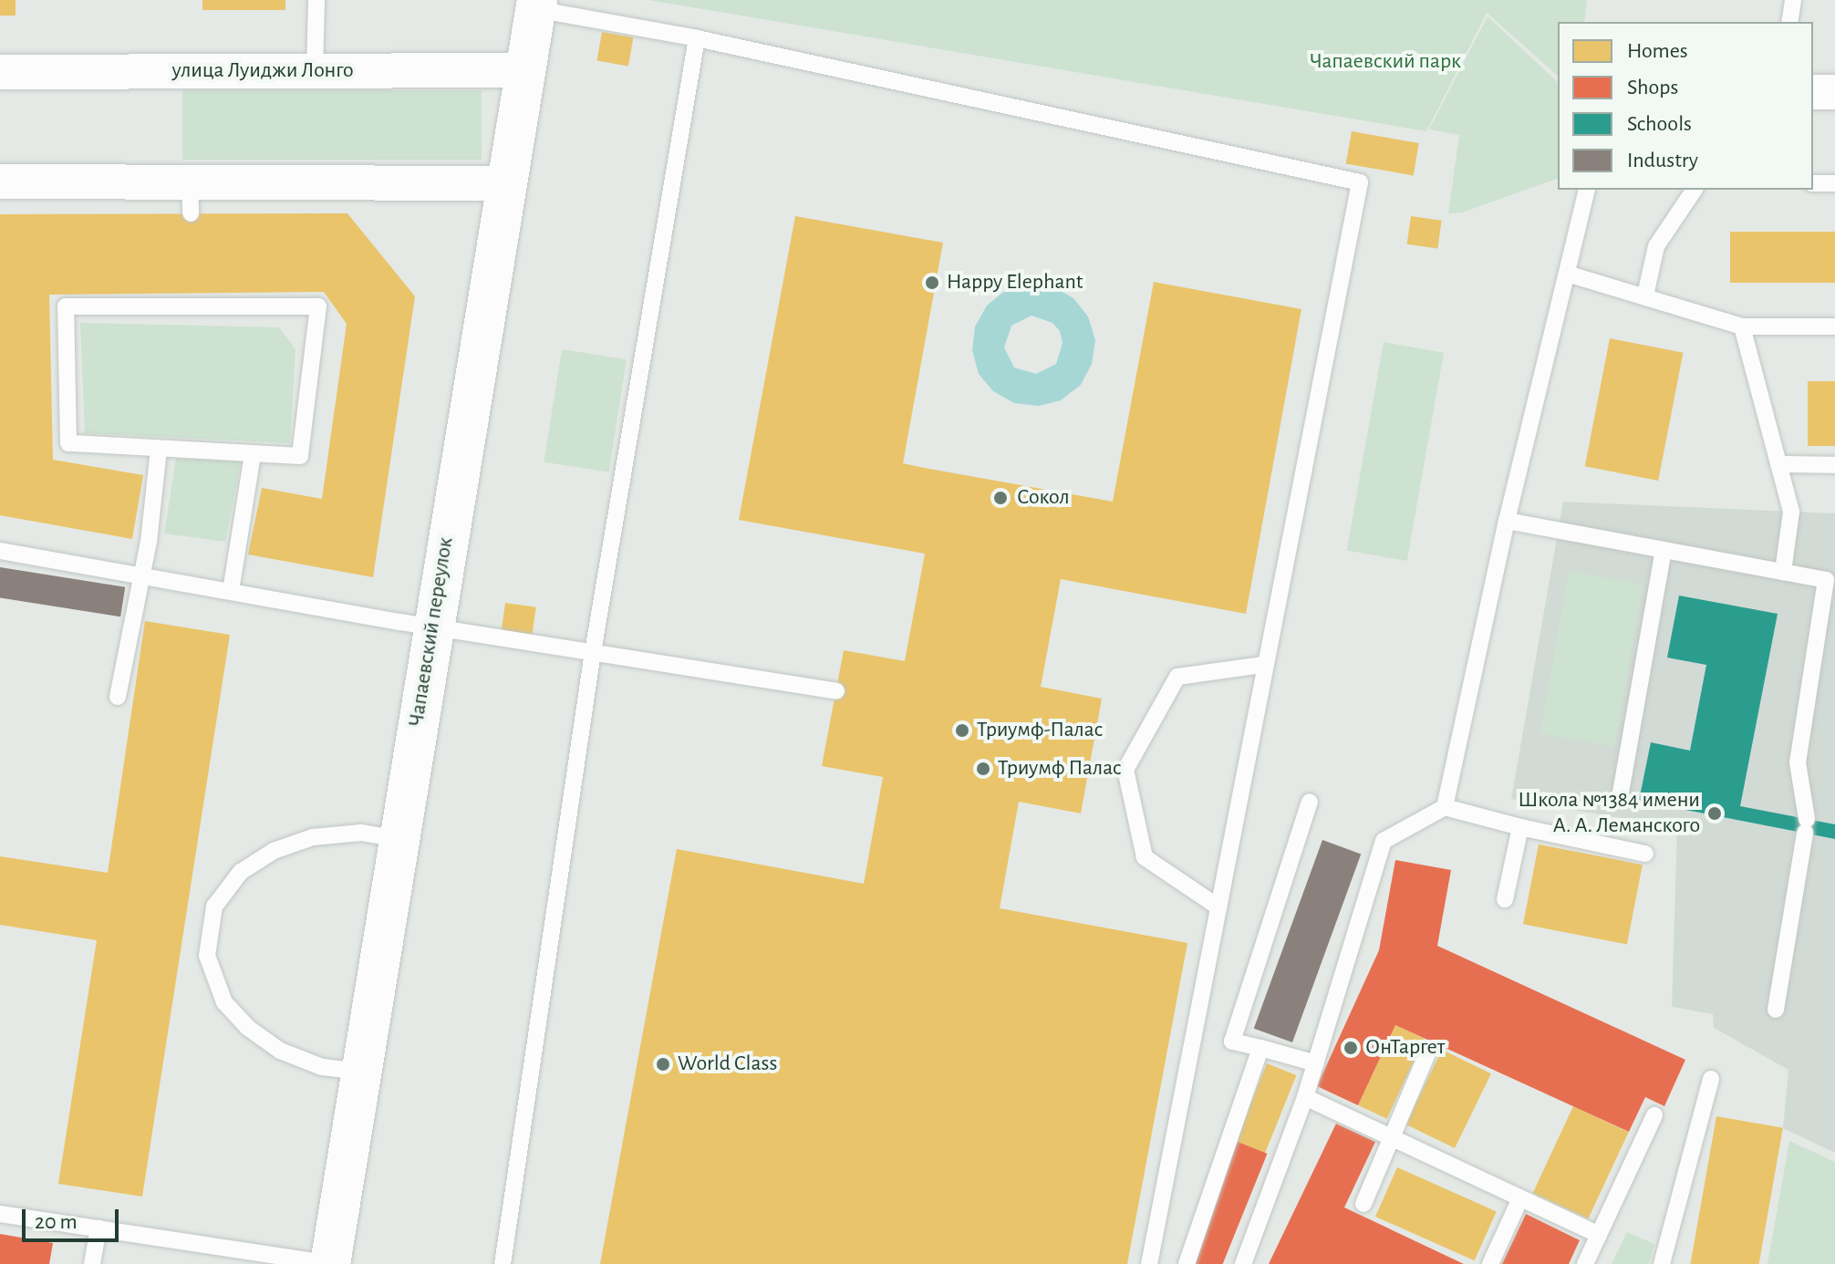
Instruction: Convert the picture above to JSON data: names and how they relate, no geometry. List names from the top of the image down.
{
  "streets": {
    "street": ["улица Луиджи Лонго", "Чапаевский переулок"]
  },
  "crossings": [
    ["улица Луиджи Лонго", "Чапаевский переулок"]
  ],
  "parks": ["Чапаевский парк"],
  "places": [
    "Happy Elephant",
    "Сокол",
    "Триумф-Палас",
    "Триумф Палас",
    "Школа №1384 имени А. А. Леманского",
    "ОнТаргет",
    "World Class"
  ],
  "legend": [
    "Homes",
    "Shops",
    "Schools",
    "Industry"
  ],
  "scale_bar": "20 m"
}
